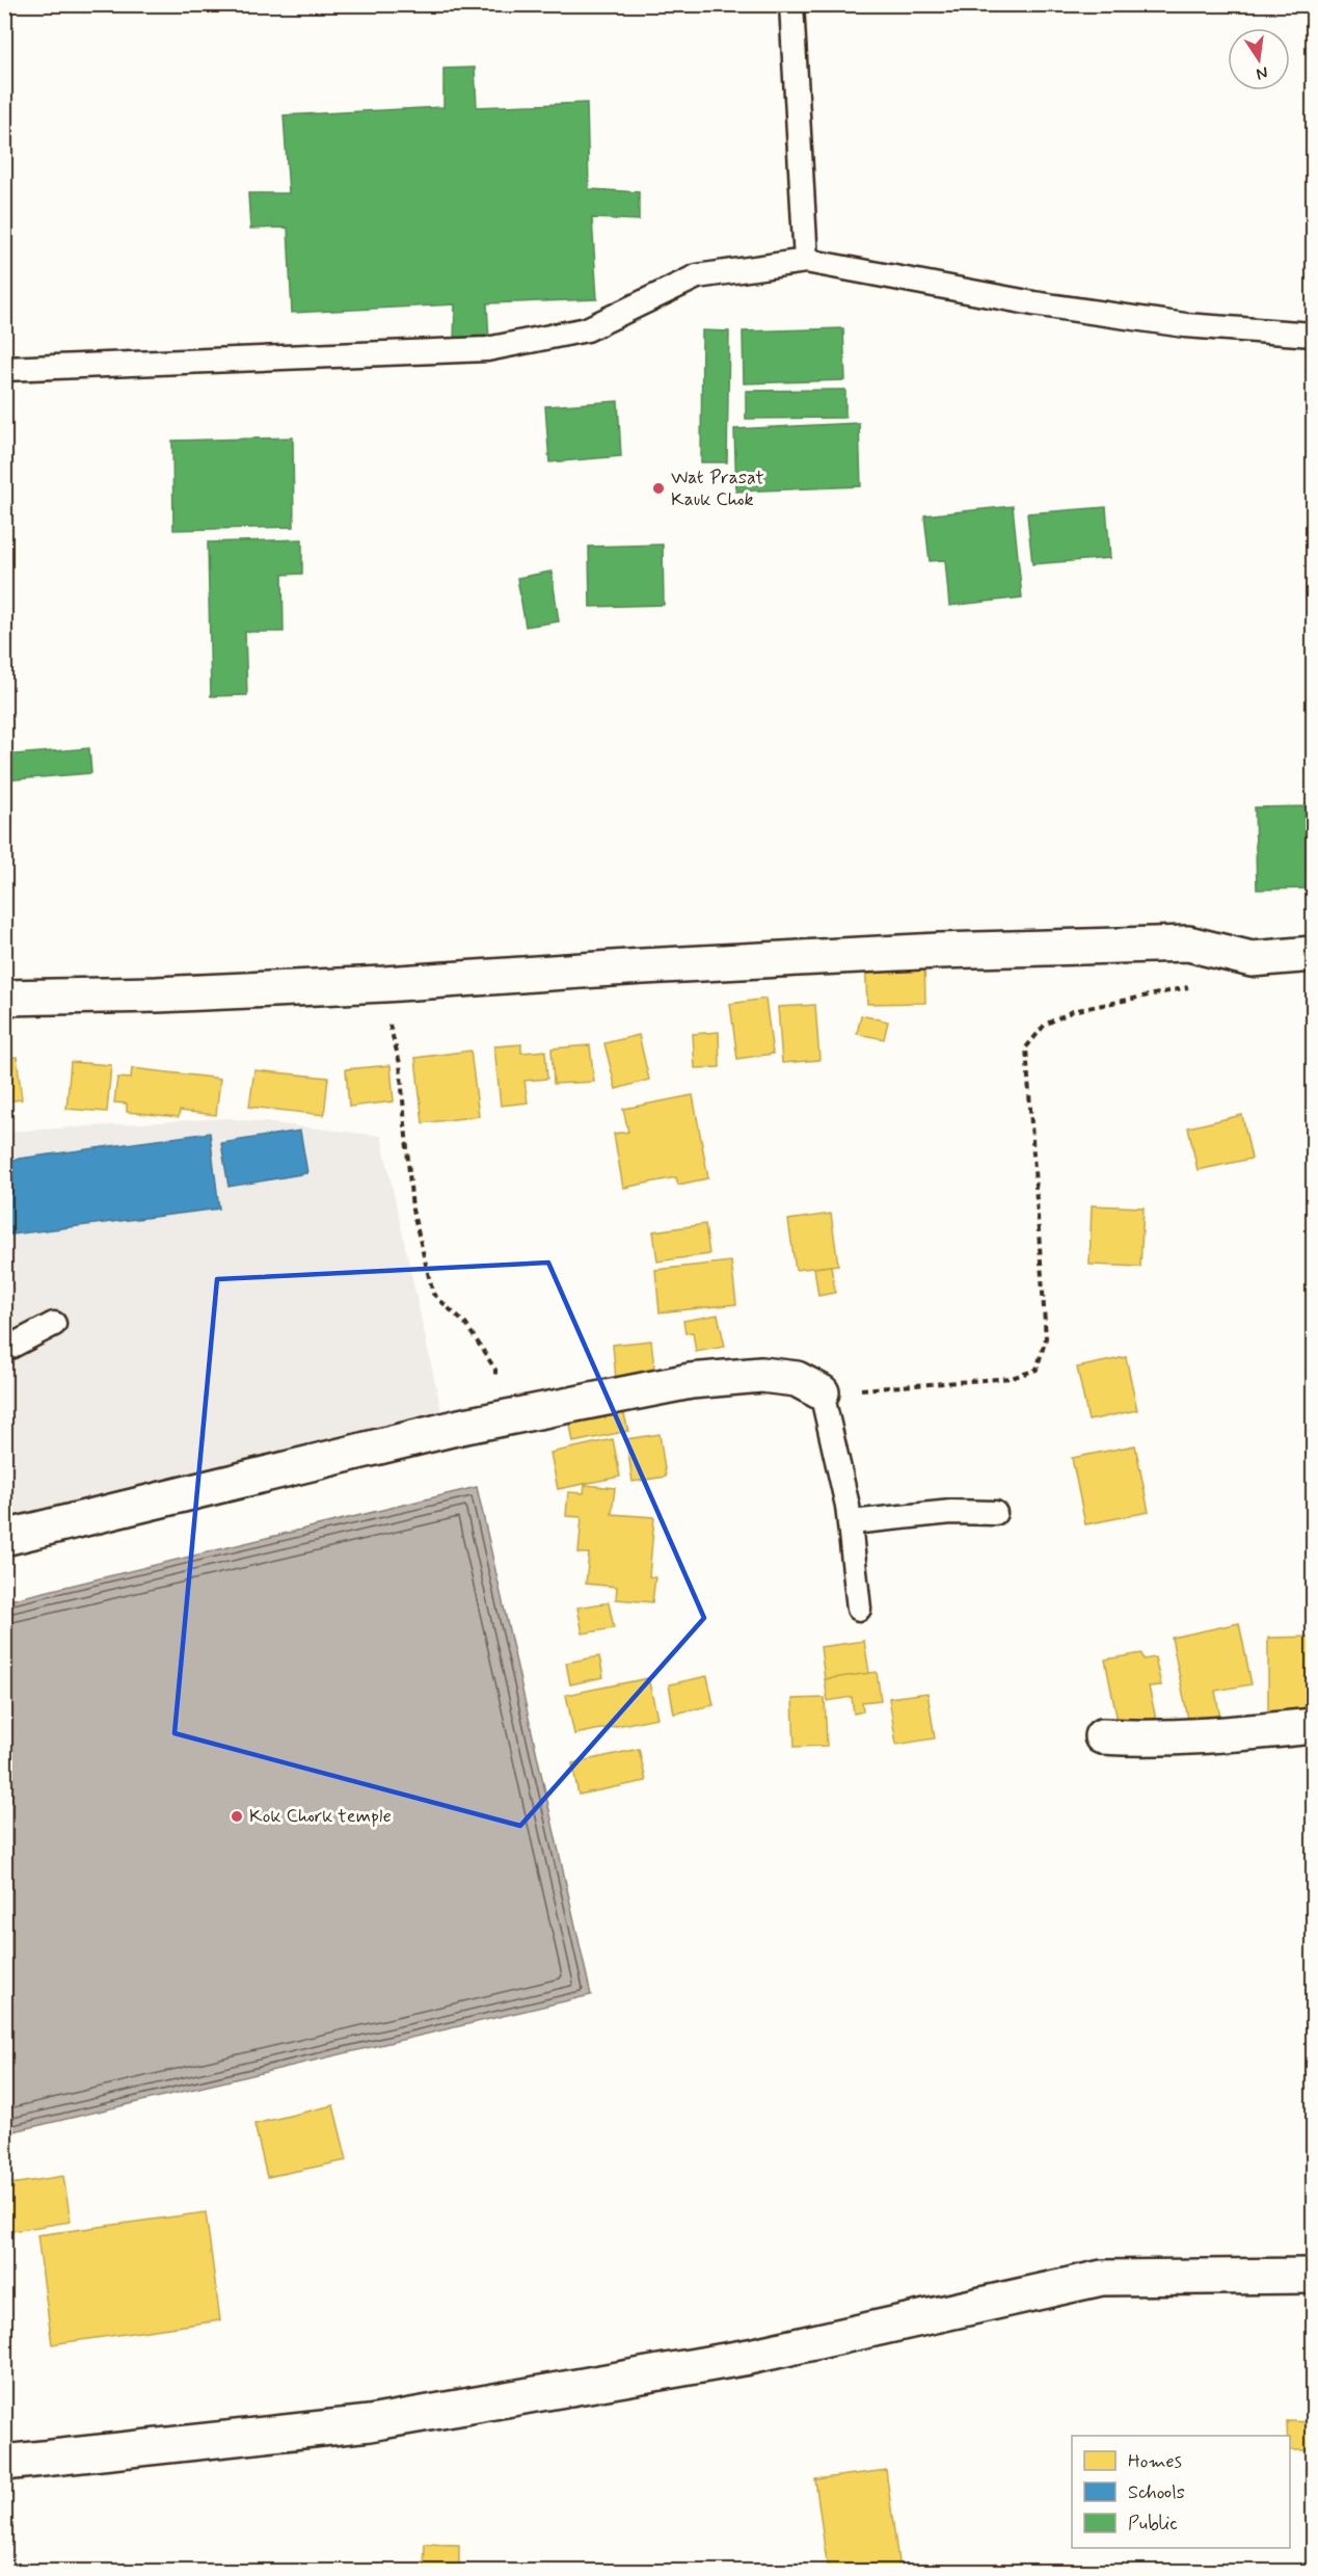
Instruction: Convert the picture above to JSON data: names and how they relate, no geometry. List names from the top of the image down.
{
  "places": ["Wat Prasat Kauk Chok", "Kok Chork temple"],
  "legend": ["Homes", "Schools", "Public"],
  "north": "bottom"
}
